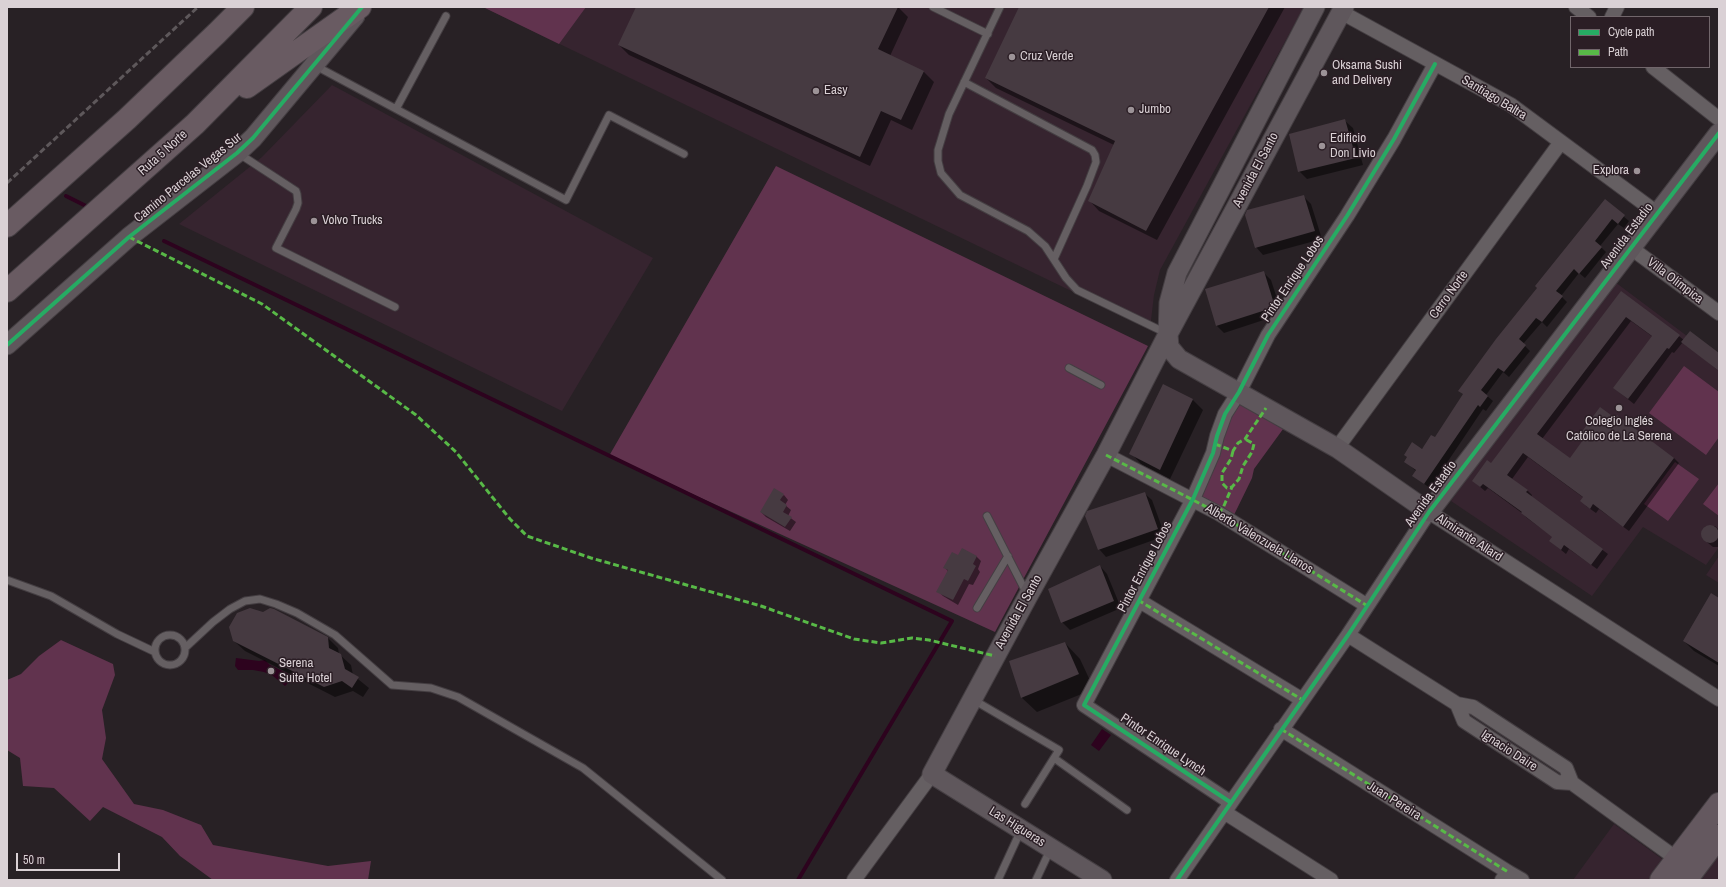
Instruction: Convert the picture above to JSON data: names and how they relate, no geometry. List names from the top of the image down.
{
  "streets": {
    "highway": ["Ruta 5 Norte"],
    "main road": [
      "Avenida El Santo",
      "Camino Parcelas Vegas Sur",
      "Avenida Estadio",
      "Almirante Allard",
      "Las Higueras"
    ],
    "street": [
      "Santiago Baltra",
      "Pintor Enrique Lobos",
      "Villa Olímpica",
      "Cerro Norte",
      "Alberto Valenzuela Llanos",
      "Pintor Enrique Lynch",
      "Ignacio Daire",
      "Juan Pereira"
    ]
  },
  "crossings": [
    ["Santiago Baltra", "Avenida El Santo"],
    ["Santiago Baltra", "Avenida Estadio"],
    ["Santiago Baltra", "Pintor Enrique Lobos"],
    ["Santiago Baltra", "Cerro Norte"],
    ["Avenida El Santo", "Almirante Allard"],
    ["Avenida El Santo", "Alberto Valenzuela Llanos"],
    ["Avenida El Santo", "Las Higueras"],
    ["Avenida Estadio", "Villa Olímpica"],
    ["Avenida Estadio", "Almirante Allard"],
    ["Avenida Estadio", "Alberto Valenzuela Llanos"],
    ["Avenida Estadio", "Pintor Enrique Lynch"],
    ["Avenida Estadio", "Ignacio Daire"],
    ["Avenida Estadio", "Juan Pereira"],
    ["Pintor Enrique Lobos", "Almirante Allard"],
    ["Pintor Enrique Lobos", "Alberto Valenzuela Llanos"],
    ["Pintor Enrique Lobos", "Pintor Enrique Lynch"],
    ["Cerro Norte", "Almirante Allard"]
  ],
  "places": [
    "Cruz Verde",
    "Oksama Sushi and Delivery",
    "Easy",
    "Jumbo",
    "Edificio Don Livio",
    "Explora",
    "Volvo Trucks",
    "Colegio Inglés Católico de La Serena",
    "Serena Suite Hotel"
  ],
  "legend": ["Cycle path", "Path"],
  "scale_bar": "50 m"
}
